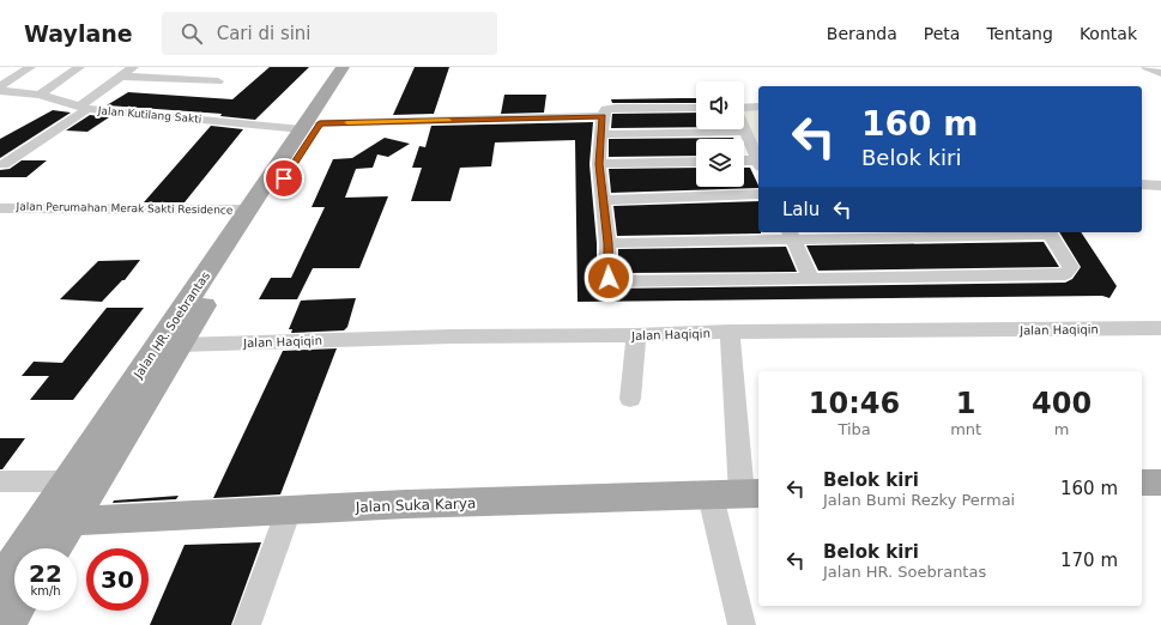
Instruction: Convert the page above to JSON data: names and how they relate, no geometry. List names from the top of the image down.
{
  "streets": {
    "main road": ["Jalan HR. Soebrantas", "Jalan Suka Karya"],
    "street": ["Jalan Kutilang Sakti", "Jalan Perumahan Merak Sakti Residence", "Jalan Haqiqin"]
  },
  "crossings": [
    ["Jalan Kutilang Sakti", "Jalan HR. Soebrantas"],
    ["Jalan Perumahan Merak Sakti Residence", "Jalan HR. Soebrantas"],
    ["Jalan HR. Soebrantas", "Jalan Haqiqin"],
    ["Jalan HR. Soebrantas", "Jalan Suka Karya"]
  ],
  "page": {
    "header": "Waylane",
    "search": "Cari di sini",
    "nav": [
      "Beranda",
      "Peta",
      "Tentang",
      "Kontak"
    ],
    "turn": ["160 m", "Belok kiri"],
    "then": "Lalu",
    "eta": [
      "10:46",
      "Tiba",
      "1",
      "mnt",
      "400",
      "m"
    ],
    "list": [
      {
        "name": "Belok kiri",
        "note": "Jalan Bumi Rezky Permai",
        "value": "160 m"
      },
      {
        "name": "Belok kiri",
        "note": "Jalan HR. Soebrantas",
        "value": "170 m"
      }
    ],
    "speed": "22 km/h",
    "limit": "30"
  }
}
